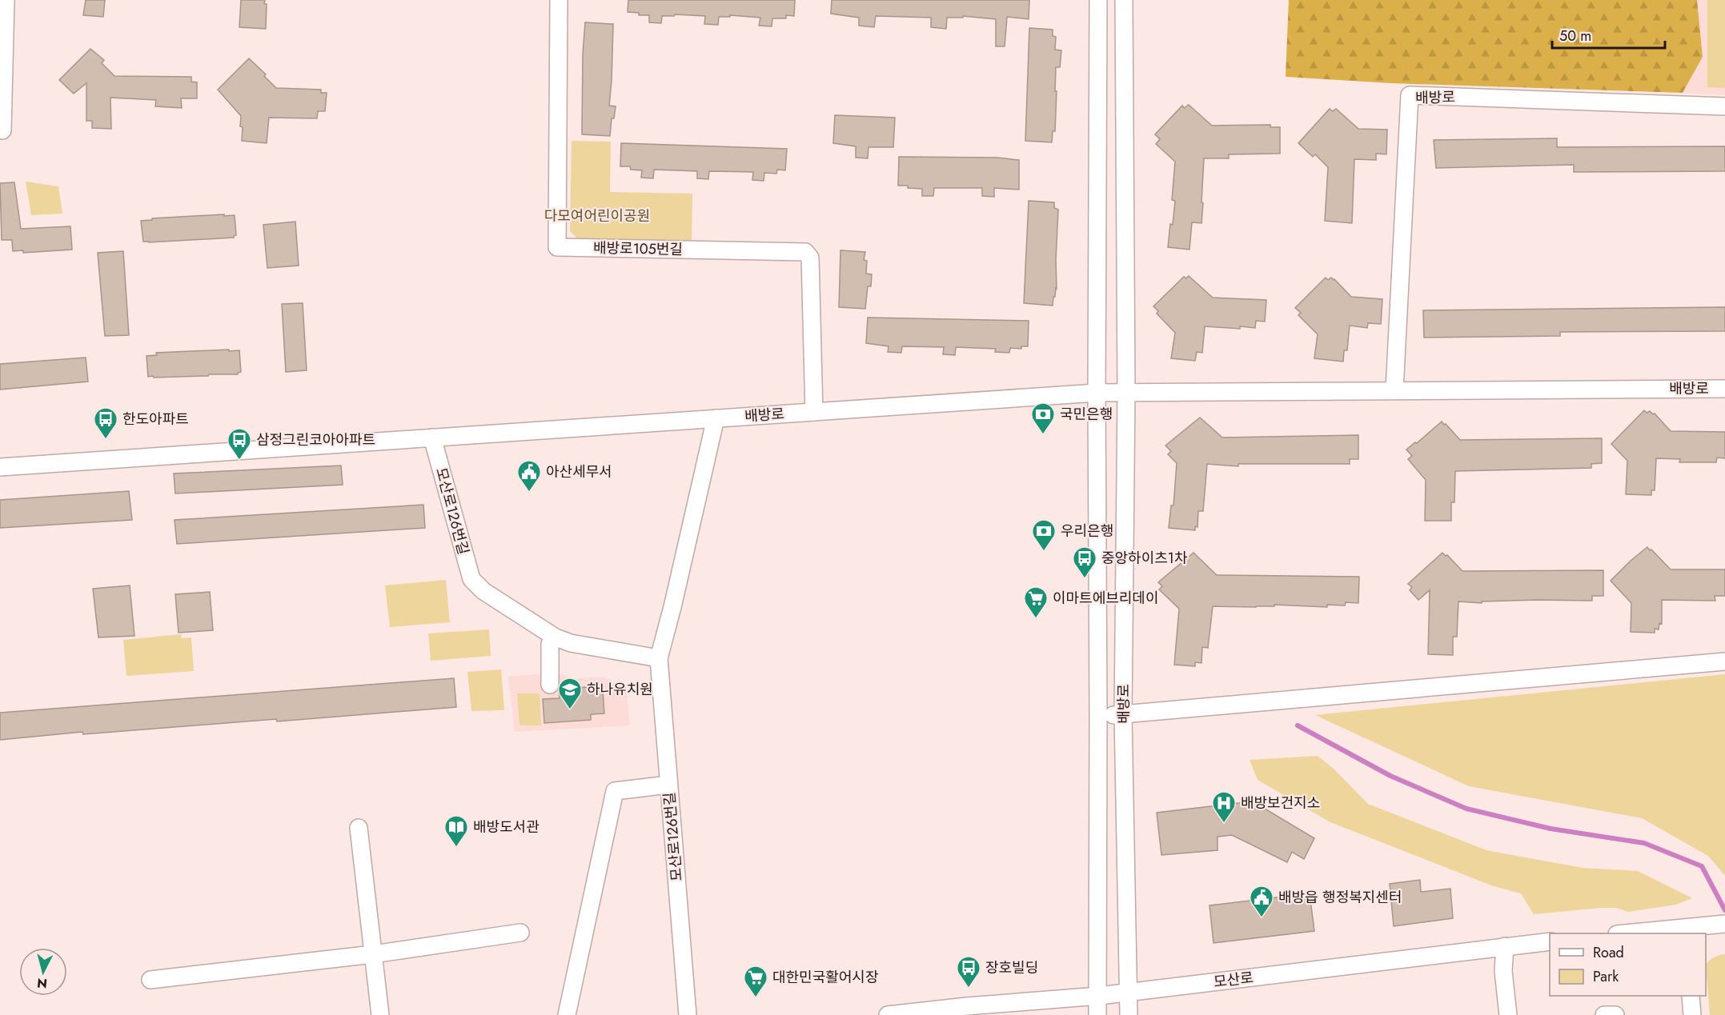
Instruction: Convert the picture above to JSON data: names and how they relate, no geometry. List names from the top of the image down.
{
  "streets": {
    "street": [
      "배방로",
      "배방로105번길",
      "모산로126번길",
      "모산로"
    ]
  },
  "crossings": [
    ["배방로", "배방로105번길"],
    ["배방로", "모산로126번길"],
    ["배방로", "모산로"]
  ],
  "parks": ["다모여어린이공원"],
  "places": {
    "bank": ["국민은행", "우리은행"],
    "bus stop": [
      "한도아파트",
      "삼정그린코아아파트",
      "중앙하이츠1차",
      "장호빌딩"
    ],
    "public building": ["아산세무서", "배방읍 행정복지센터"],
    "supermarket": ["이마트에브리데이", "대한민국활어시장"],
    "school or university": ["하나유치원"],
    "hospital": ["배방보건지소"],
    "library": ["배방도서관"]
  },
  "legend": ["Road", "Park"],
  "scale_bar": "50 m",
  "north": "bottom"
}
